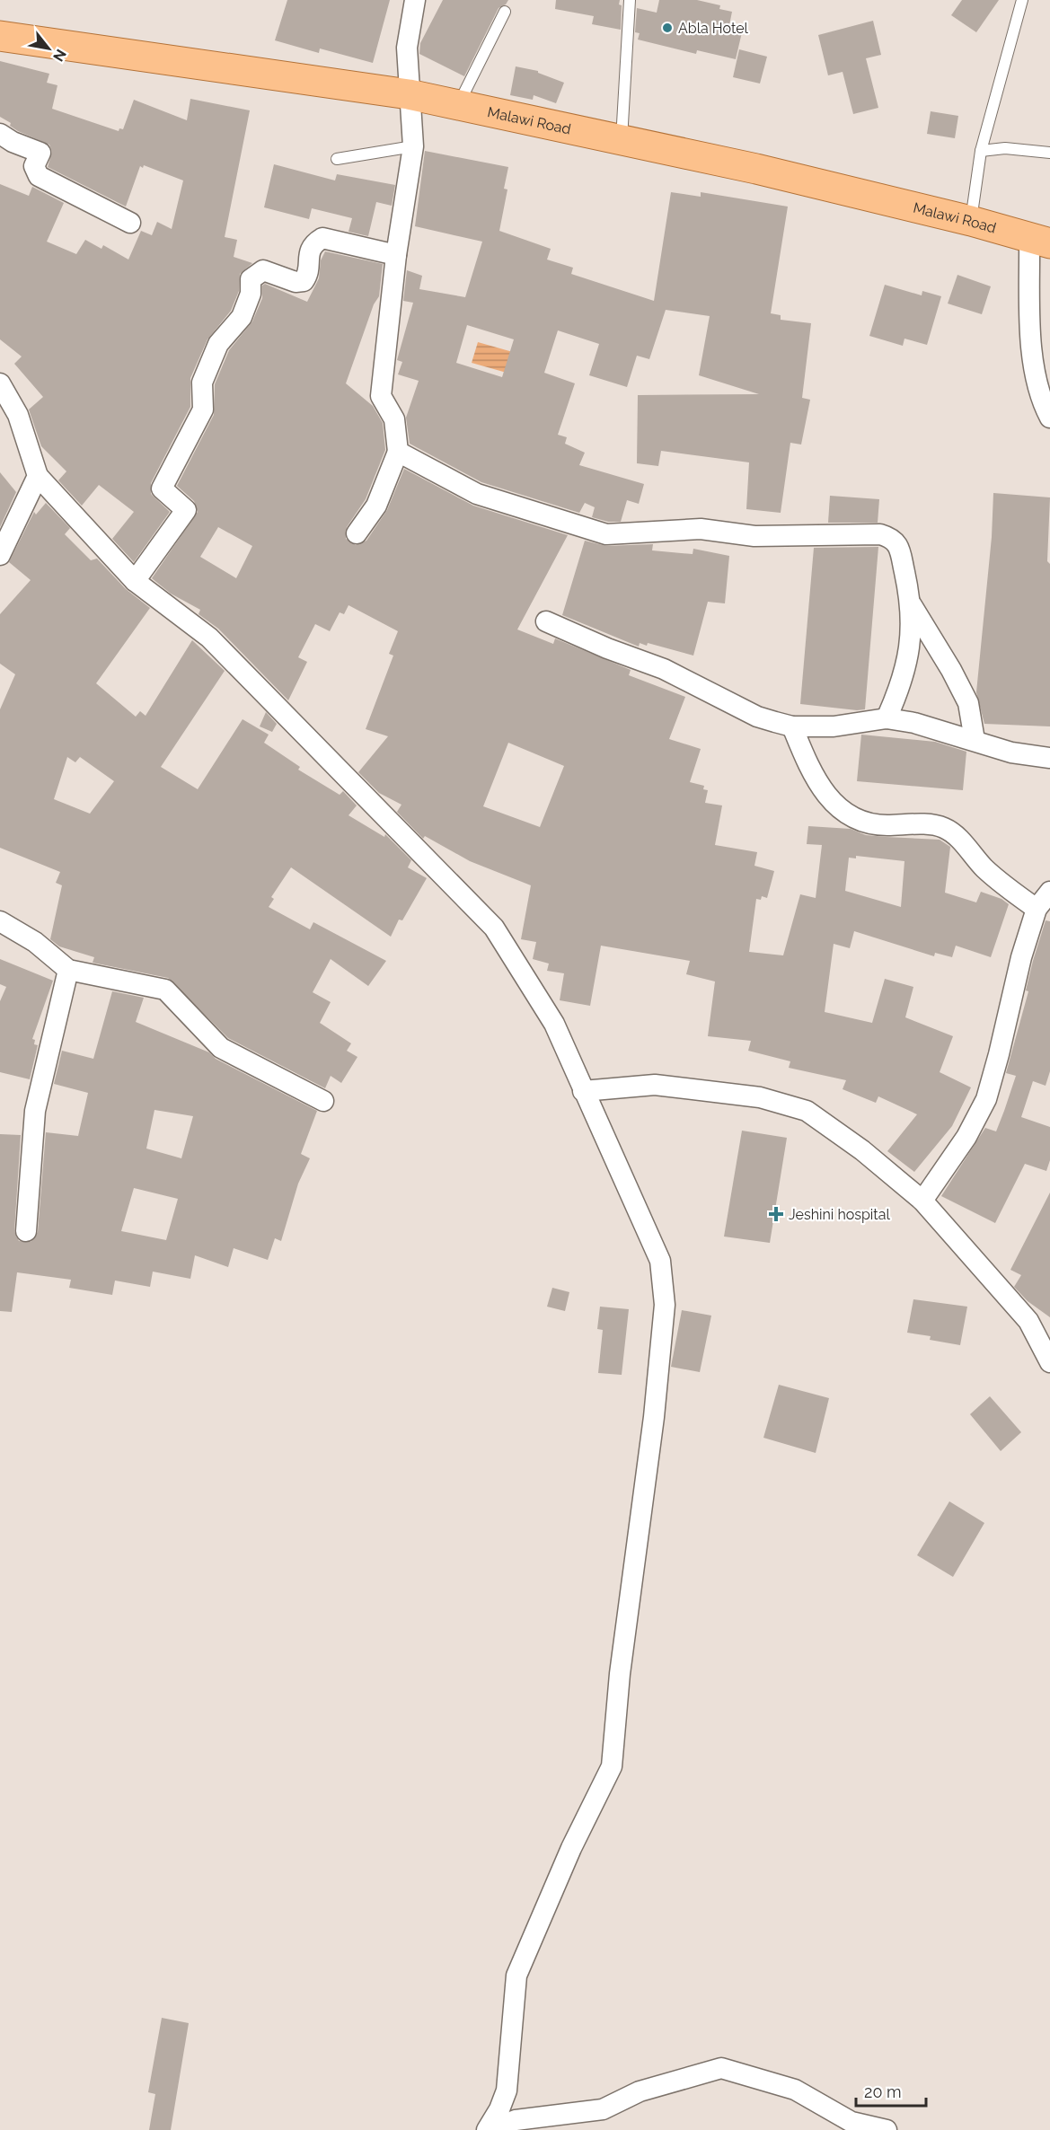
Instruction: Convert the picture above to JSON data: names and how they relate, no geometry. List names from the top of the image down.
{
  "streets": {
    "main road": ["Malawi Road"]
  },
  "places": {
    "other": ["Abla Hotel"],
    "health": ["Jeshini hospital"]
  },
  "scale_bar": "20 m",
  "north": "bottom right"
}
